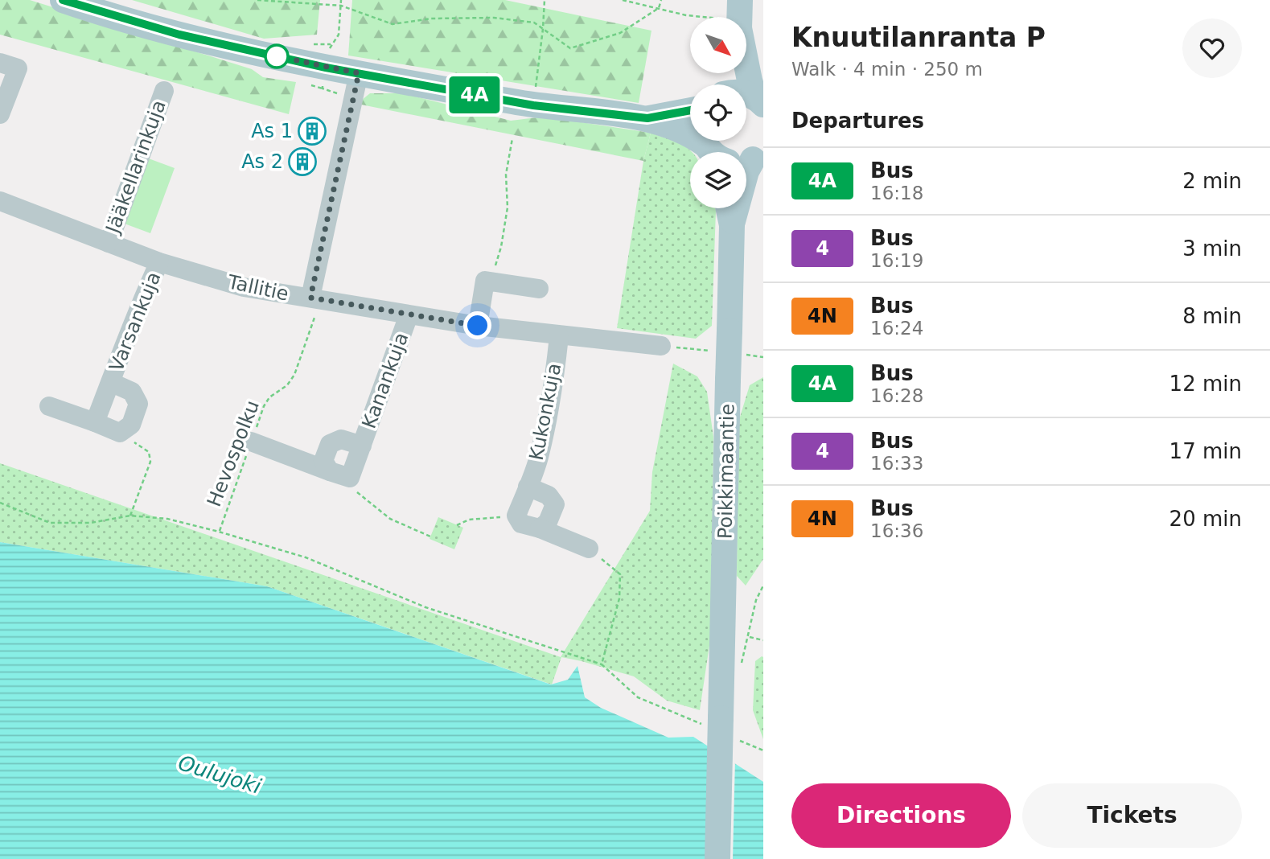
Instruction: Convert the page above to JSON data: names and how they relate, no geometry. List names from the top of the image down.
{
  "streets": {
    "main road": ["Poikkimaantie"],
    "street": [
      "Jääkellarinkuja",
      "Tallitie",
      "Varsankuja",
      "Kanankuja",
      "Kukonkuja"
    ],
    "path": ["Hevospolku"]
  },
  "crossings": [
    ["Jääkellarinkuja", "Tallitie"],
    ["Tallitie", "Varsankuja"],
    ["Tallitie", "Kanankuja"],
    ["Tallitie", "Kukonkuja"],
    ["Tallitie", "Hevospolku"]
  ],
  "water": ["Oulujoki"],
  "places": {
    "building": ["As 1", "As 2"]
  },
  "lines": ["bus line 4A"],
  "north": "bottom right",
  "page": {
    "on_map": "4A",
    "heading": [
      ["Knuutilanranta P", "Walk · 4 min · 250 m"],
      "Departures"
    ],
    "list": [
      {
        "mark": "4A",
        "name": "Bus",
        "note": "16:18",
        "value": "2 min"
      },
      {
        "mark": "4",
        "name": "Bus",
        "note": "16:19",
        "value": "3 min"
      },
      {
        "mark": "4N",
        "name": "Bus",
        "note": "16:24",
        "value": "8 min"
      },
      {
        "mark": "4A",
        "name": "Bus",
        "note": "16:28",
        "value": "12 min"
      },
      {
        "mark": "4",
        "name": "Bus",
        "note": "16:33",
        "value": "17 min"
      },
      {
        "mark": "4N",
        "name": "Bus",
        "note": "16:36",
        "value": "20 min"
      }
    ],
    "buttons": ["Directions", "Tickets"]
  }
}
